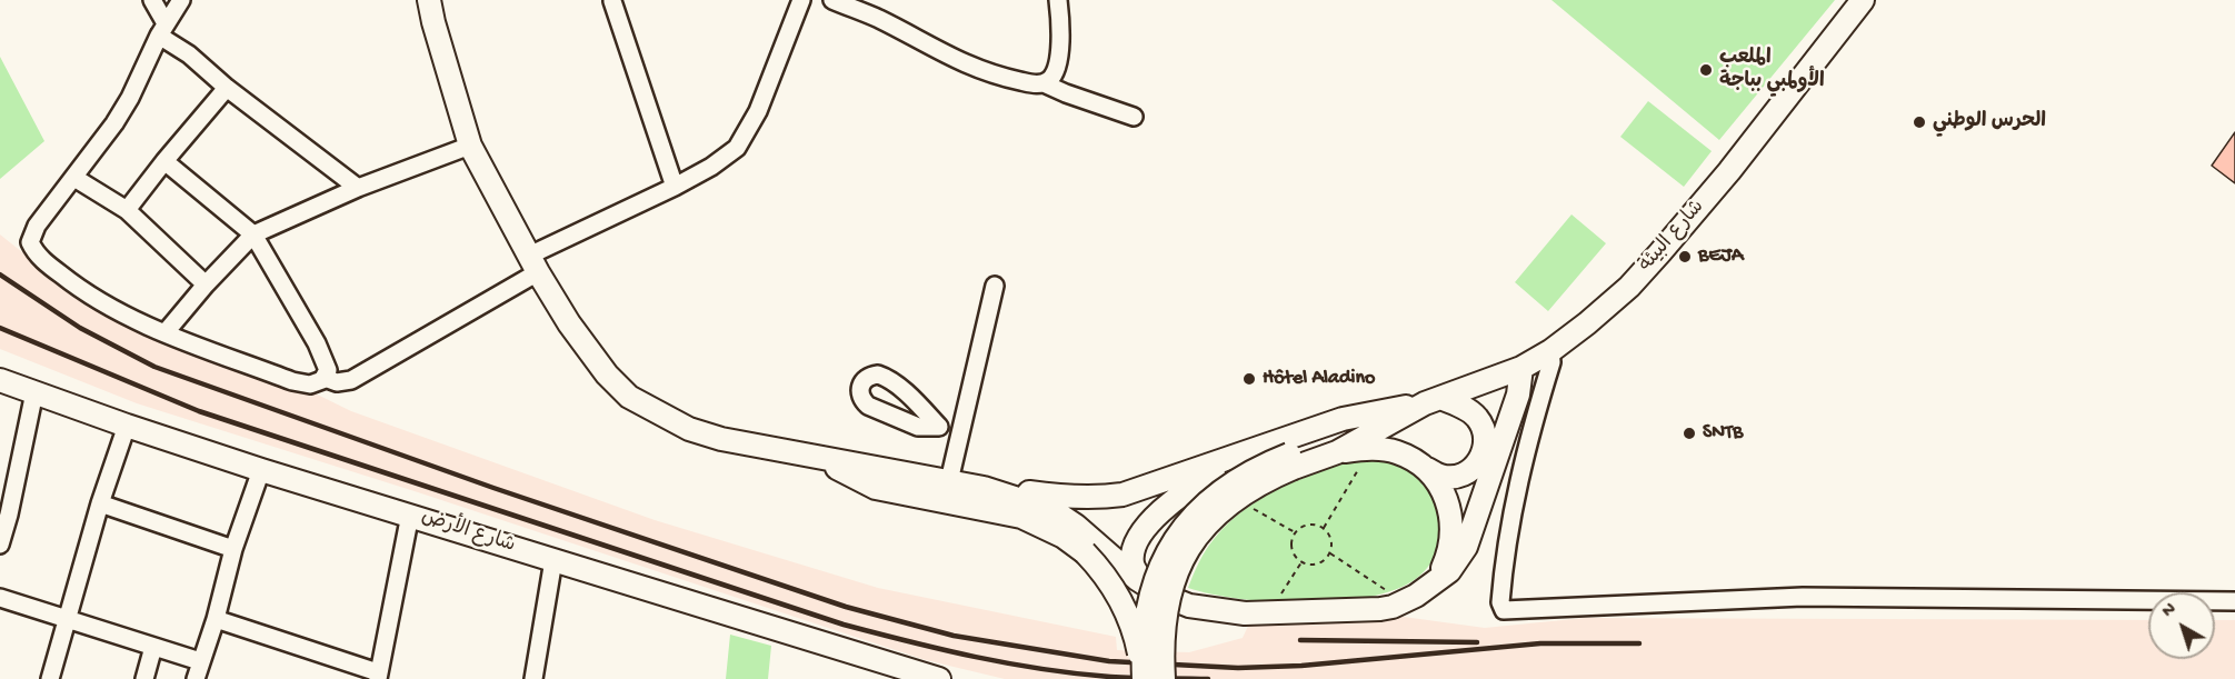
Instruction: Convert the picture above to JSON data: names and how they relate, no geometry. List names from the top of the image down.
{
  "streets": {
    "main road": ["شارع البيئة", "شارع الأرض"]
  },
  "places": [
    "الملعب الأولمبي بباجة",
    "الحرس الوطني",
    "BEJA",
    "Hôtel Aladino",
    "SNTB"
  ],
  "north": "top left"
}
